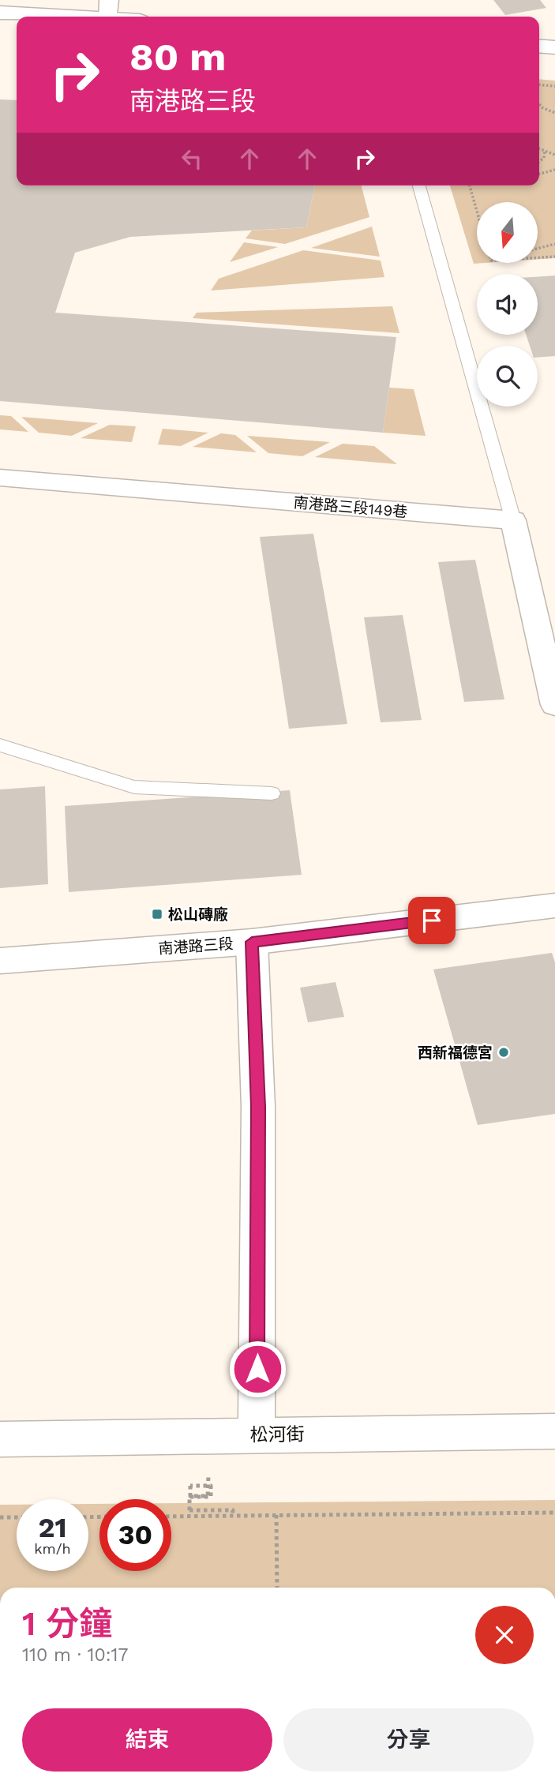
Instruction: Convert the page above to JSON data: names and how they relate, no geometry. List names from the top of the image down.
{
  "streets": {
    "street": ["南港路三段149巷", "南港路三段", "松河街"]
  },
  "places": {
    "transit": ["松山磚廠"],
    "other": ["西新福德宮"]
  },
  "north": "bottom",
  "page": {
    "turn": ["80 m", "南港路三段"],
    "speed": "21 km/h",
    "limit": "30",
    "heading": ["1 分鐘", "110 m · 10:17"],
    "buttons": ["結束", "分享"]
  }
}
